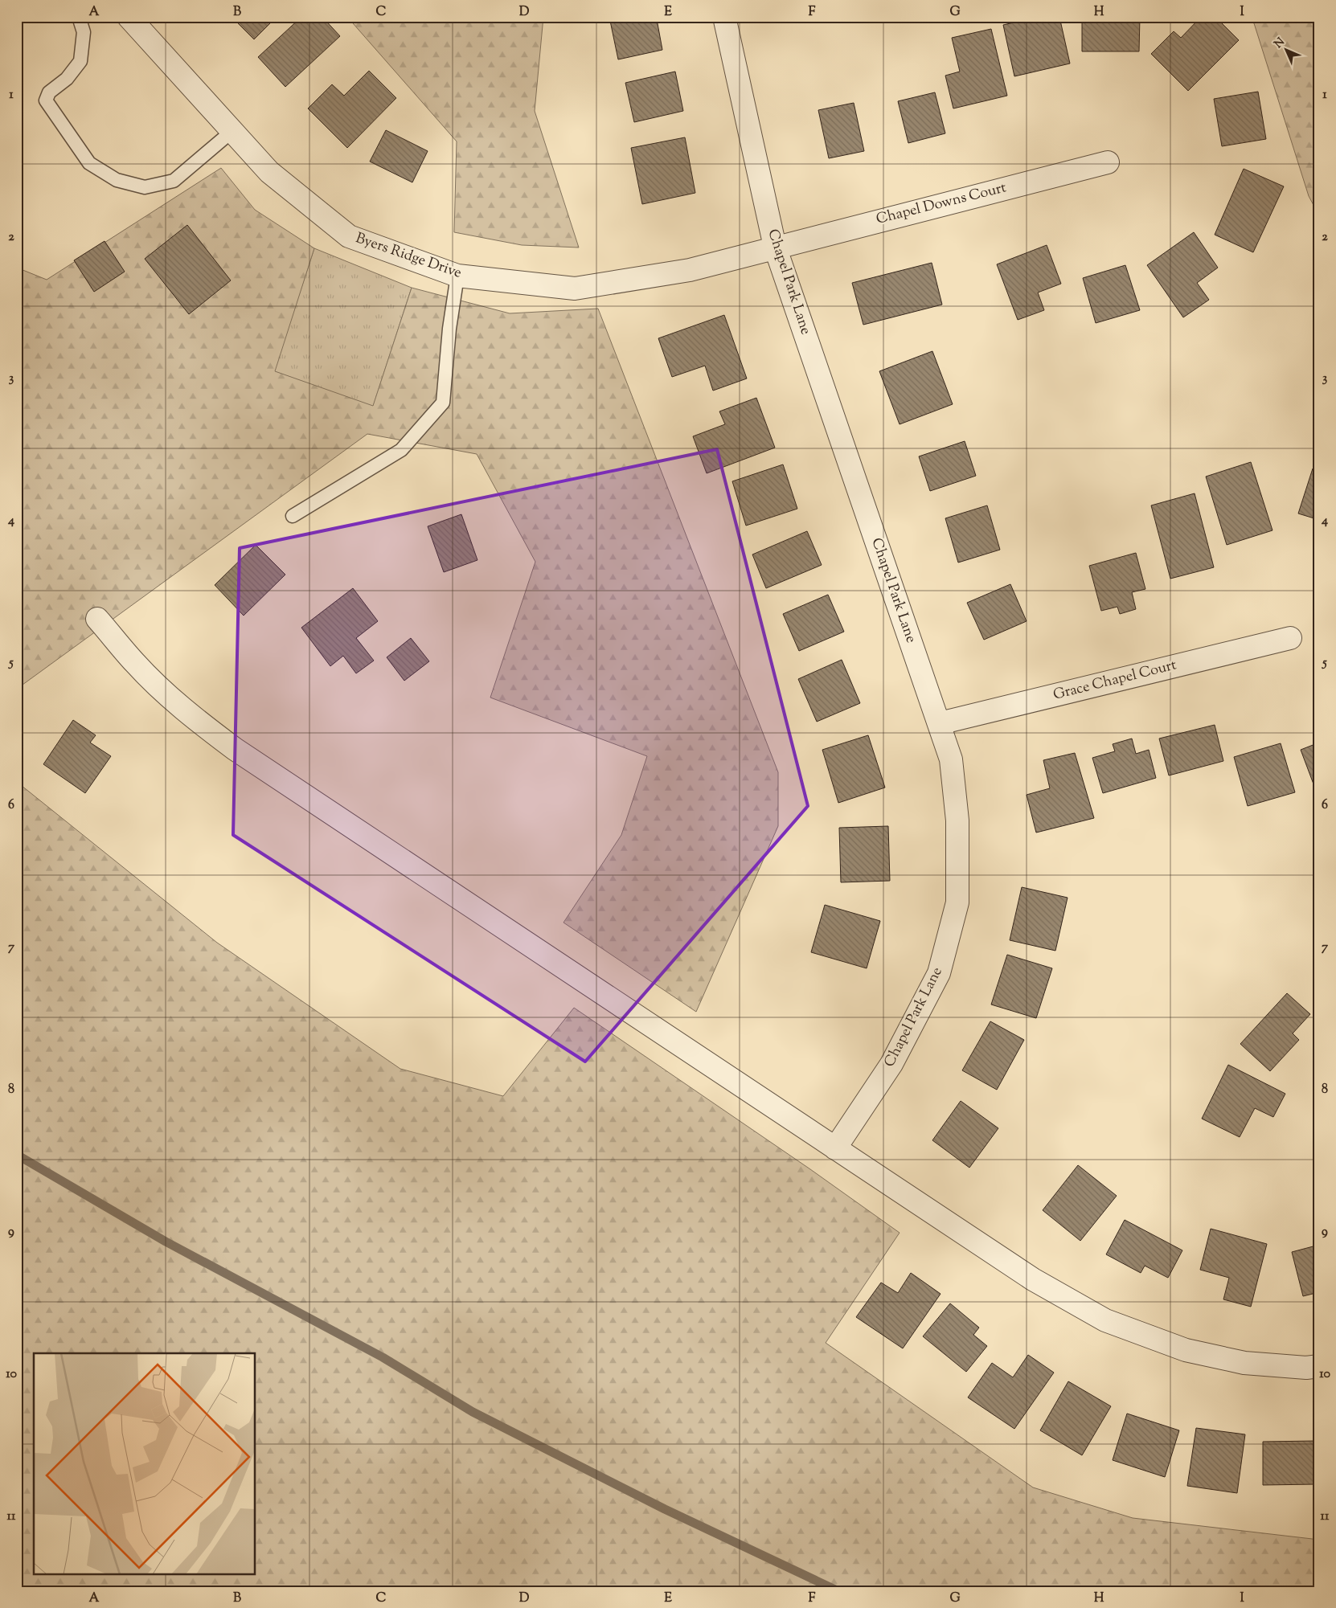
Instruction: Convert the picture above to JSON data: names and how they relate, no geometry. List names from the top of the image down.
{
  "streets": {
    "street": [
      "Chapel Downs Court",
      "Byers Ridge Drive",
      "Chapel Park Lane",
      "Grace Chapel Court"
    ]
  },
  "crossings": [
    ["Chapel Downs Court", "Byers Ridge Drive"],
    ["Chapel Downs Court", "Chapel Park Lane"],
    ["Byers Ridge Drive", "Chapel Park Lane"],
    ["Chapel Park Lane", "Grace Chapel Court"]
  ],
  "north": "top left",
  "grid": {
    "columns": [
      "A",
      "B",
      "C",
      "D",
      "E",
      "F",
      "G",
      "H",
      "I"
    ],
    "rows": [
      "1",
      "2",
      "3",
      "4",
      "5",
      "6",
      "7",
      "8",
      "9",
      "10",
      "11"
    ]
  }
}
